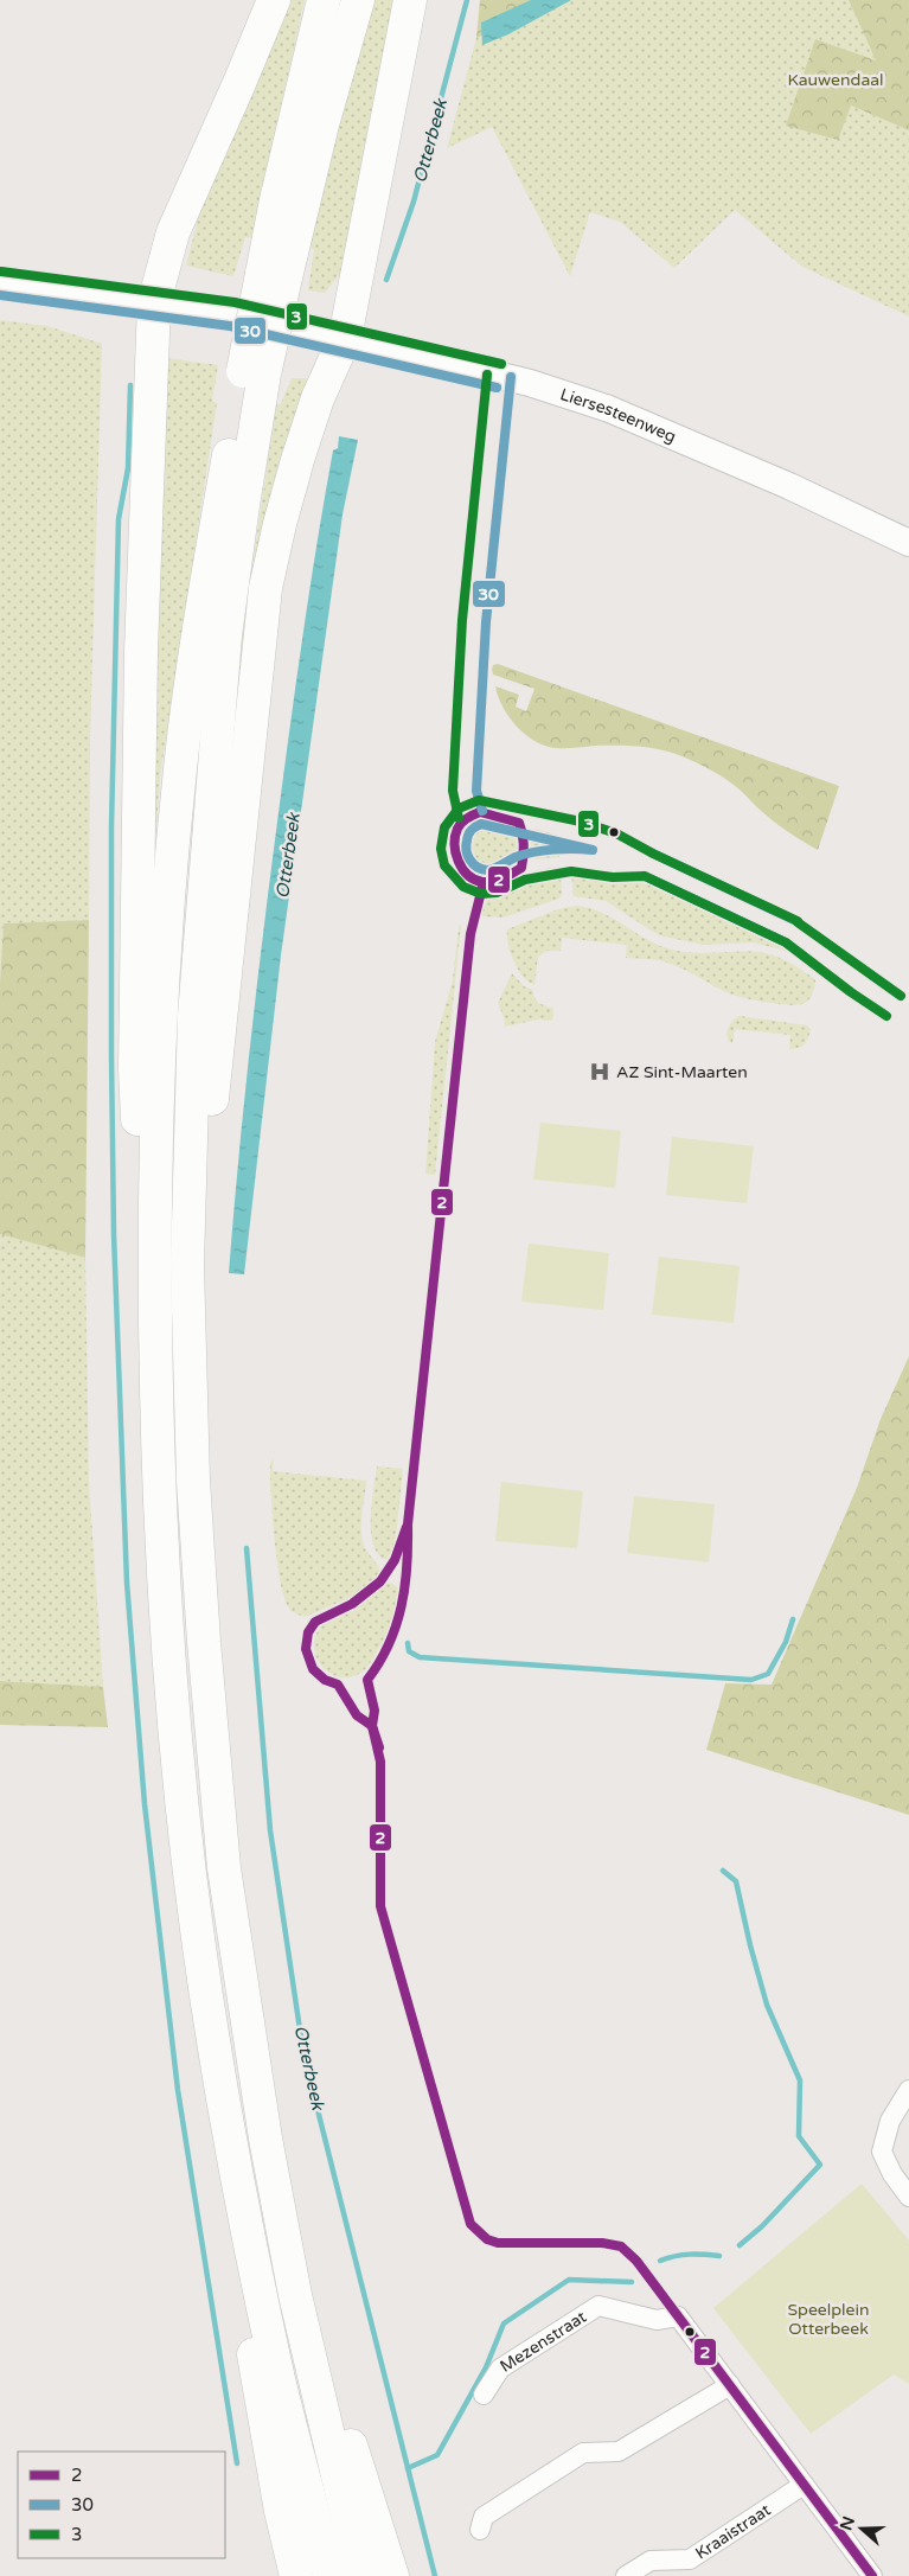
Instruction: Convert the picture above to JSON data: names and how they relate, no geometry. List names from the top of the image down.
{
  "streets": {
    "main road": ["Liersesteenweg"],
    "street": ["Mezenstraat", "Kraaistraat"]
  },
  "crossings": [
    ["Mezenstraat", "Kraaistraat"]
  ],
  "water": ["Otterbeek"],
  "parks": ["Kauwendaal", "Speelplein Otterbeek"],
  "places": {
    "hospital": ["AZ Sint-Maarten"]
  },
  "lines": ["transit line 3", "transit line 30", "transit line 2"],
  "legend": ["2", "30", "3"],
  "north": "left"
}
